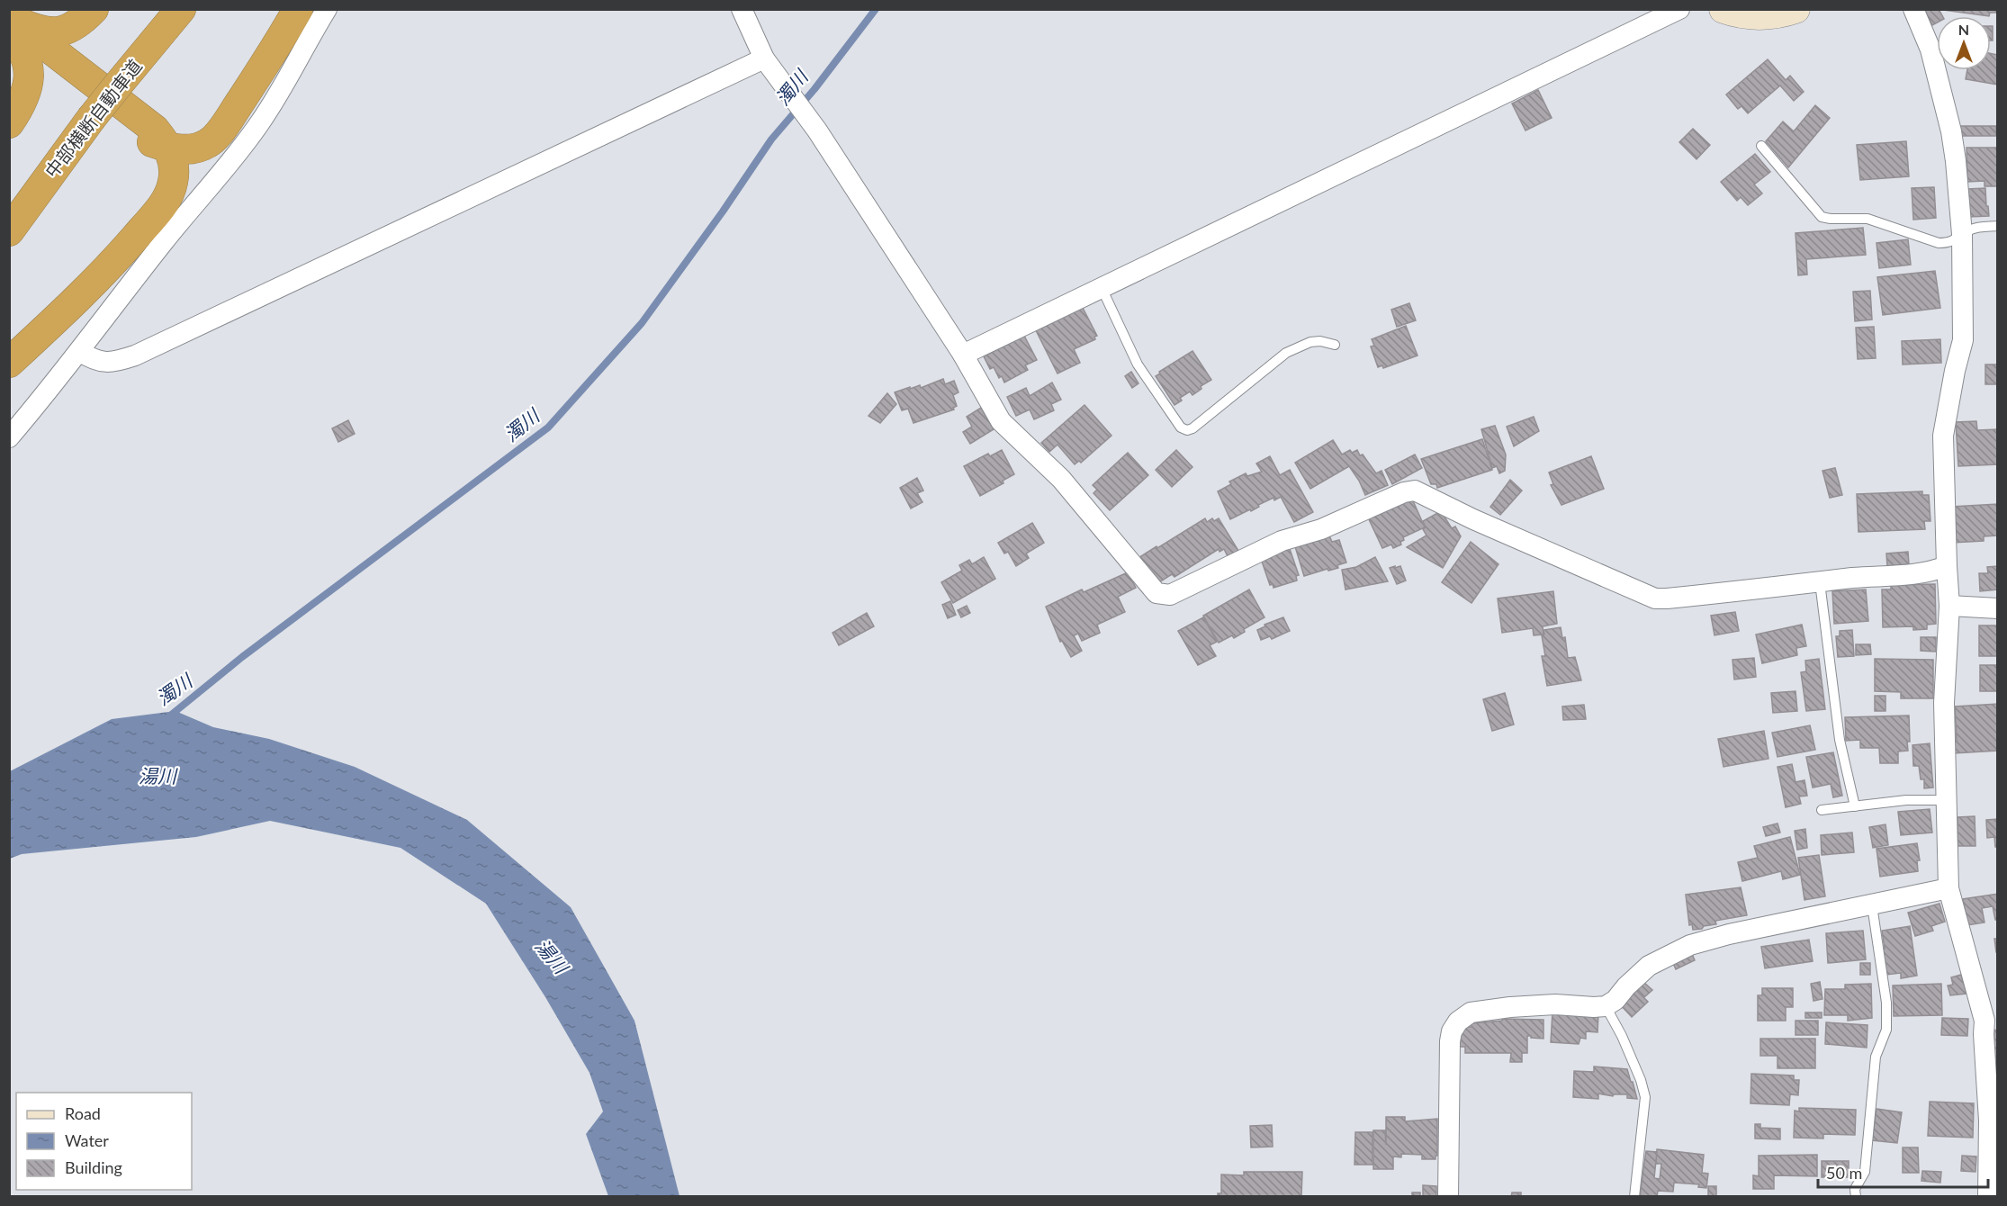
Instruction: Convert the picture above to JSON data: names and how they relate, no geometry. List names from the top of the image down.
{
  "streets": {
    "highway": ["中部横断自動車道"]
  },
  "water": ["濁川", "湯川"],
  "legend": ["Road", "Water", "Building"],
  "scale_bar": "50 m",
  "north": "top"
}
